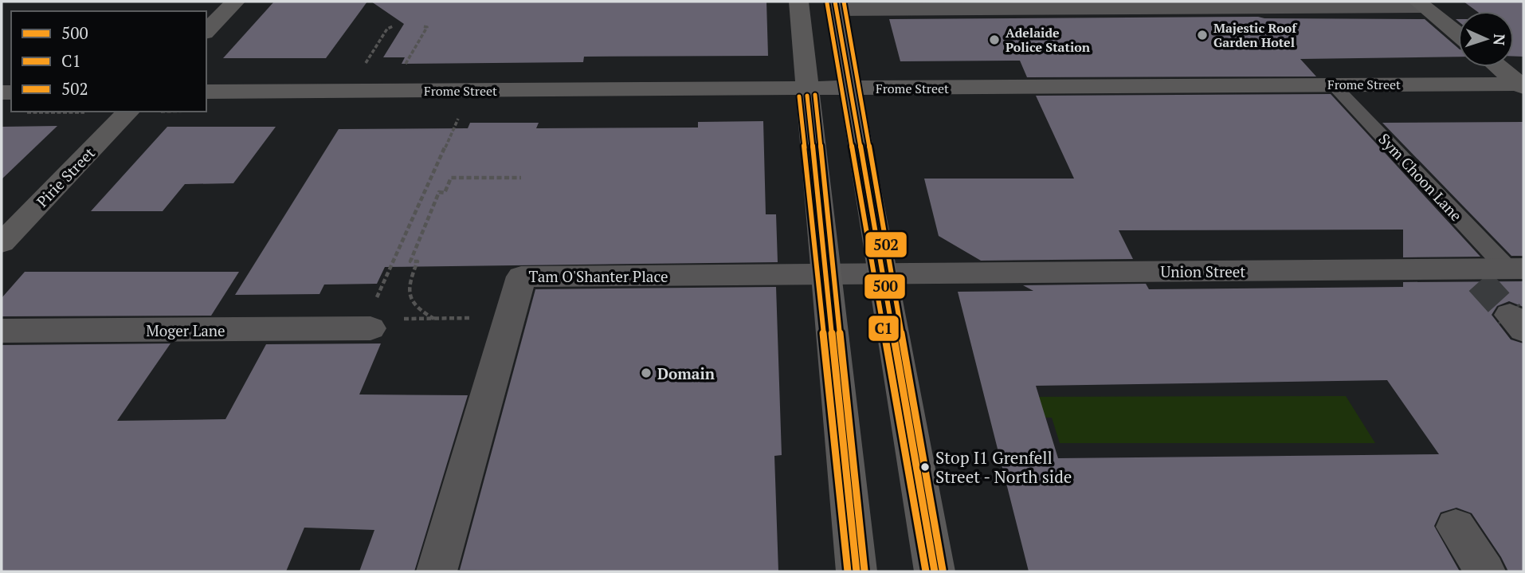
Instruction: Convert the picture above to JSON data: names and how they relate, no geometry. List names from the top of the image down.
{
  "streets": {
    "street": [
      "Frome Street",
      "Pirie Street",
      "Union Street",
      "Tam O'Shanter Place",
      "Moger Lane"
    ],
    "lane": ["Sym Choon Lane"]
  },
  "crossings": [
    ["Frome Street", "Sym Choon Lane"],
    ["Sym Choon Lane", "Union Street"],
    ["Union Street", "Tam O'Shanter Place"]
  ],
  "places": [
    "Majestic Roof Garden Hotel",
    "Adelaide Police Station",
    "Domain",
    "Stop I1 Grenfell Street - North side"
  ],
  "lines": ["transit line 500", "transit line 502", "transit line C1"],
  "legend": ["500", "C1", "502"],
  "north": "right"
}
